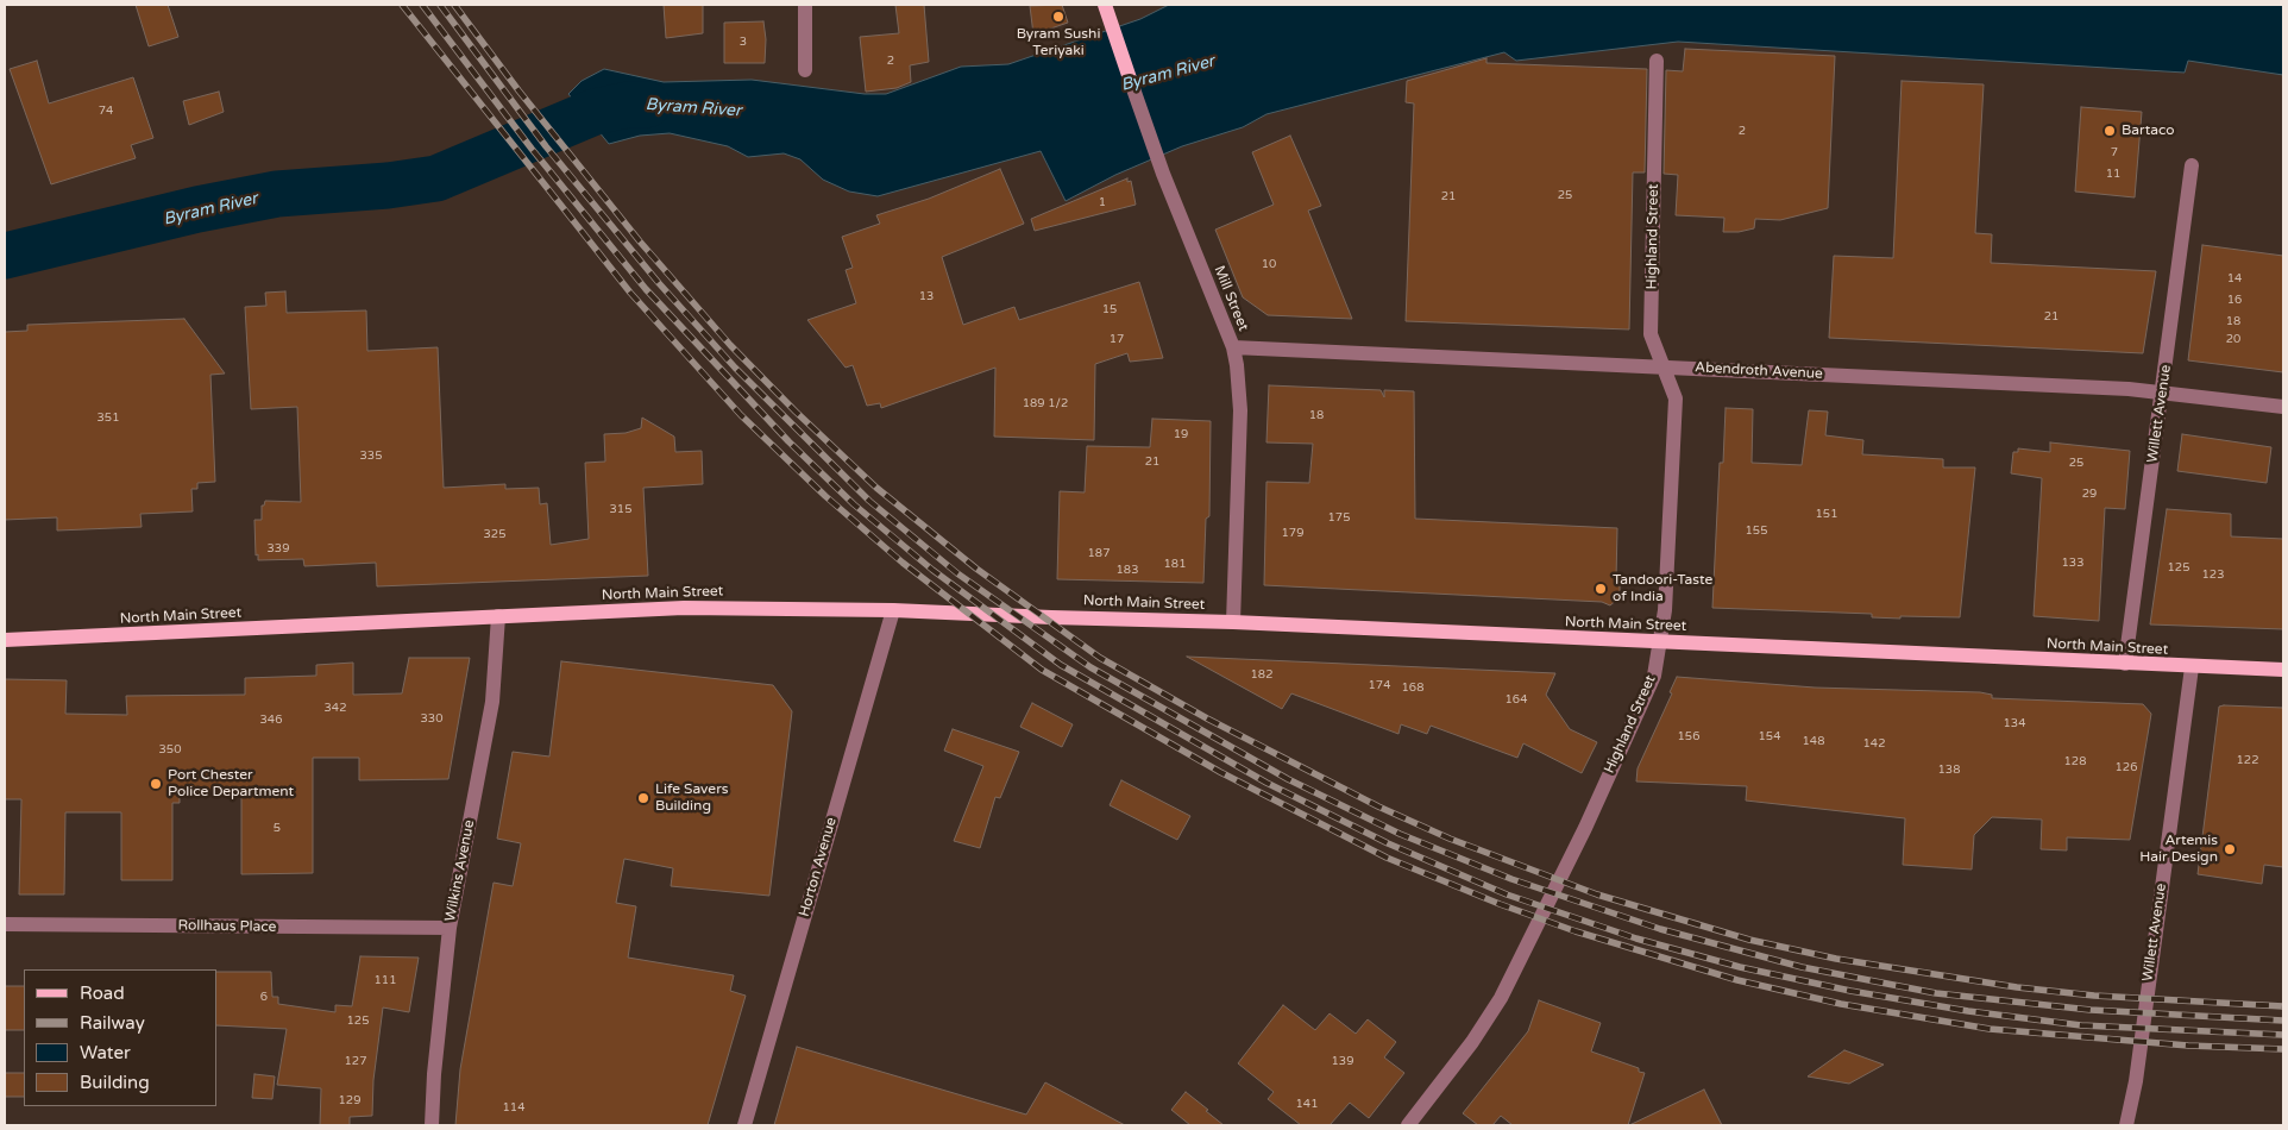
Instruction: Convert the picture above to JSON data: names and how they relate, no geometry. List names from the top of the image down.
{
  "streets": {
    "main road": ["Mill Street", "North Main Street"],
    "street": [
      "Highland Street",
      "Abendroth Avenue",
      "Willett Avenue",
      "Horton Avenue",
      "Wilkins Avenue",
      "Rollhaus Place"
    ]
  },
  "crossings": [
    ["Highland Street", "Abendroth Avenue"],
    ["Highland Street", "North Main Street"],
    ["Mill Street", "Abendroth Avenue"],
    ["Mill Street", "North Main Street"],
    ["Abendroth Avenue", "Willett Avenue"],
    ["Willett Avenue", "North Main Street"],
    ["North Main Street", "Horton Avenue"],
    ["North Main Street", "Wilkins Avenue"],
    ["Wilkins Avenue", "Rollhaus Place"]
  ],
  "water": ["Byram River"],
  "places": [
    "Byram Sushi Teriyaki",
    "Bartaco",
    "Tandoori-Taste of India",
    "Port Chester Police Department",
    "Life Savers Building",
    "Artemis Hair Design"
  ],
  "house_numbers": [
    "3",
    "2",
    "74",
    "2",
    "7",
    "11",
    "25",
    "21",
    "1",
    "10",
    "14",
    "13",
    "16",
    "15",
    "21",
    "18",
    "17",
    "20",
    "189 1/2",
    "18",
    "351",
    "19",
    "335",
    "21",
    "25",
    "29",
    "315",
    "151",
    "175",
    "155",
    "179",
    "325",
    "339",
    "187",
    "133",
    "181",
    "125",
    "183",
    "123",
    "182",
    "174",
    "168",
    "164",
    "342",
    "330",
    "346",
    "134",
    "156",
    "154",
    "148",
    "142",
    "350",
    "122",
    "128",
    "126",
    "138",
    "5",
    "111",
    "6",
    "125",
    "127",
    "139",
    "129",
    "141",
    "114"
  ],
  "legend": [
    "Road",
    "Railway",
    "Water",
    "Building"
  ]
}
